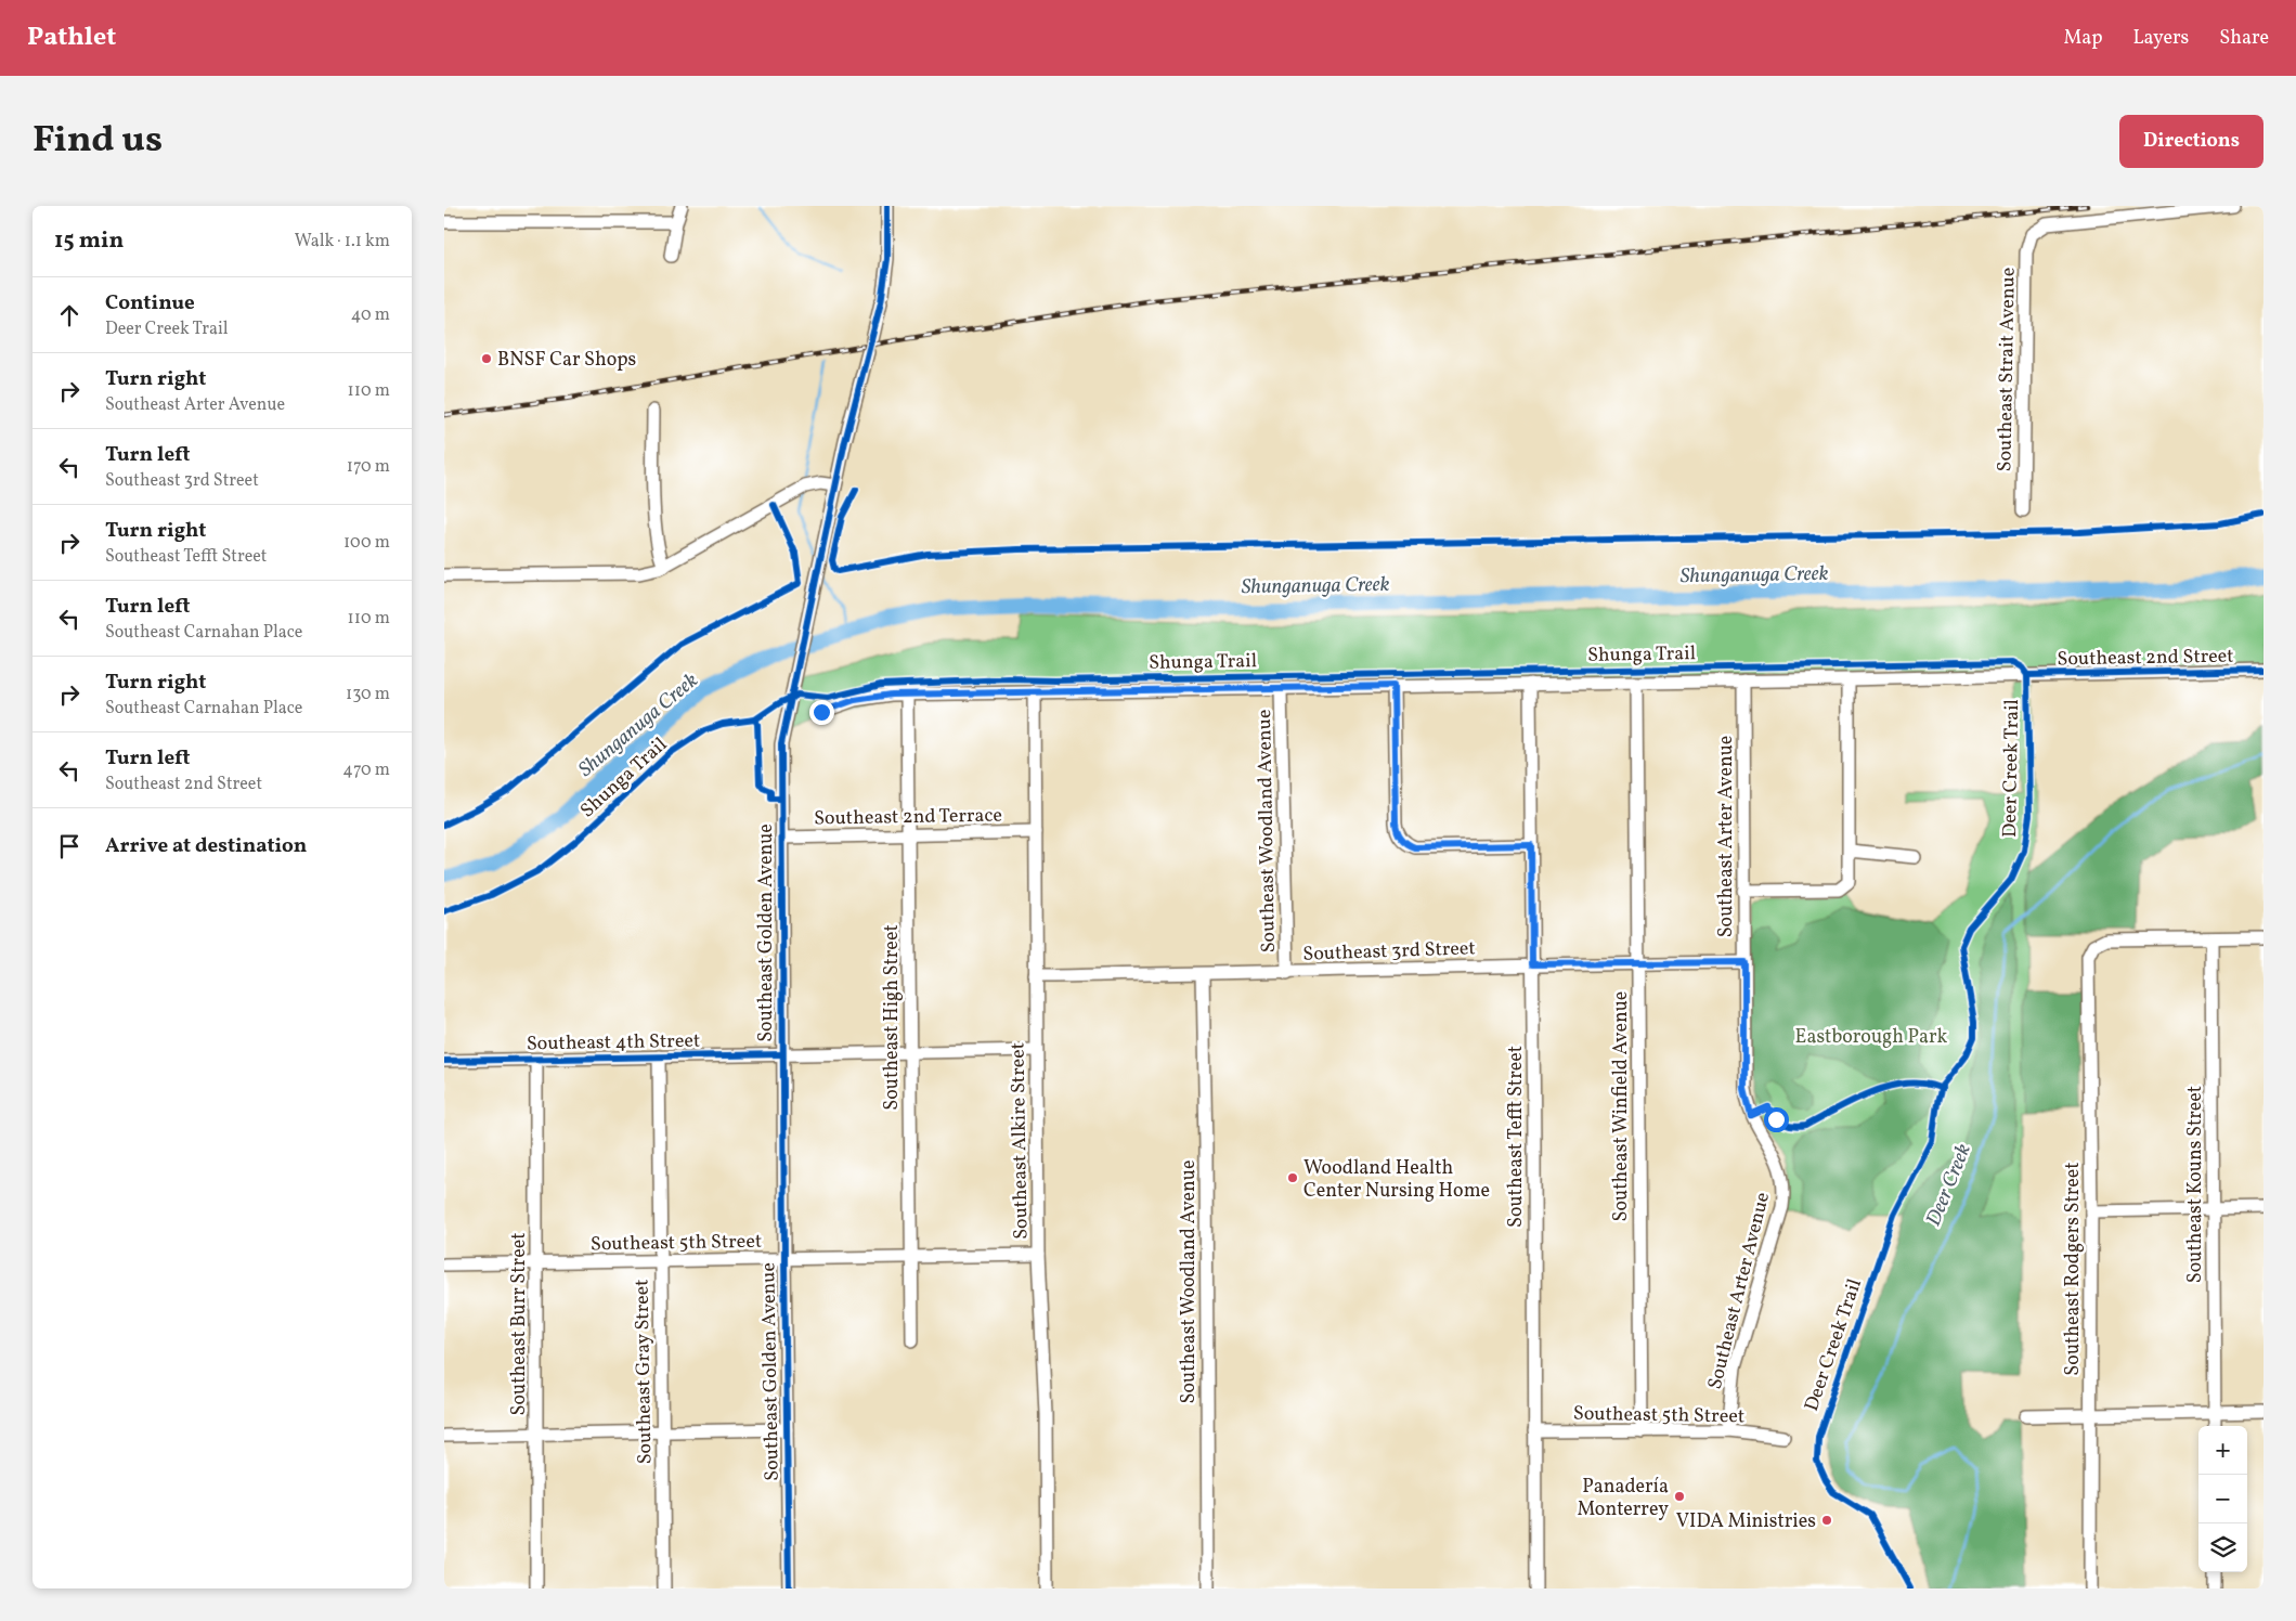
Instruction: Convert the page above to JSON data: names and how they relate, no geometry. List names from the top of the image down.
{
  "streets": {
    "street": [
      "Southeast Strait Avenue",
      "Southeast 2nd Street",
      "Southeast 2nd Terrace",
      "Southeast Woodland Avenue",
      "Southeast Arter Avenue",
      "Southeast Golden Avenue",
      "Southeast 3rd Street",
      "Southeast High Street",
      "Southeast 4th Street",
      "Southeast Winfield Avenue",
      "Southeast Tefft Street",
      "Southeast Alkire Street",
      "Southeast Kouns Street",
      "Southeast 5th Street",
      "Southeast Rodgers Street",
      "Southeast Burr Street",
      "Southeast Gray Street"
    ],
    "cycle path": ["Shunga Trail", "Deer Creek Trail"]
  },
  "crossings": [
    ["Southeast 2nd Street", "Southeast Woodland Avenue"],
    ["Southeast 2nd Street", "Southeast Arter Avenue"],
    ["Southeast 2nd Street", "Southeast High Street"],
    ["Southeast 2nd Street", "Southeast Winfield Avenue"],
    ["Southeast 2nd Street", "Southeast Tefft Street"],
    ["Southeast 2nd Street", "Southeast Alkire Street"],
    ["Southeast 2nd Terrace", "Southeast Golden Avenue"],
    ["Southeast 2nd Terrace", "Southeast High Street"],
    ["Southeast 2nd Terrace", "Southeast Alkire Street"],
    ["Southeast Woodland Avenue", "Southeast 3rd Street"],
    ["Southeast Arter Avenue", "Southeast 3rd Street"],
    ["Southeast Arter Avenue", "Southeast 5th Street"],
    ["Southeast Golden Avenue", "Southeast 4th Street"],
    ["Southeast Golden Avenue", "Southeast 5th Street"],
    ["Southeast 3rd Street", "Southeast Winfield Avenue"],
    ["Southeast 3rd Street", "Southeast Tefft Street"],
    ["Southeast 3rd Street", "Southeast Alkire Street"],
    ["Southeast High Street", "Southeast 4th Street"],
    ["Southeast High Street", "Southeast 5th Street"],
    ["Southeast 4th Street", "Southeast Alkire Street"],
    ["Southeast 4th Street", "Southeast Burr Street"],
    ["Southeast 4th Street", "Southeast Gray Street"],
    ["Southeast Winfield Avenue", "Southeast 5th Street"],
    ["Southeast Tefft Street", "Southeast 5th Street"],
    ["Southeast Alkire Street", "Southeast 5th Street"],
    ["Southeast Kouns Street", "Southeast Rodgers Street"],
    ["Southeast 5th Street", "Southeast Burr Street"],
    ["Southeast 5th Street", "Southeast Gray Street"]
  ],
  "water": ["Shunganuga Creek", "Deer Creek"],
  "parks": ["Eastborough Park"],
  "places": [
    "BNSF Car Shops",
    "Woodland Health Center Nursing Home",
    "Panadería Monterrey",
    "VIDA Ministries"
  ],
  "page": {
    "header": "Pathlet",
    "nav": ["Map", "Layers", "Share"],
    "title": "Find us",
    "buttons": "Directions",
    "heading": ["15 min", "Walk · 1.1 km"],
    "list": [
      ["Continue", "Deer Creek Trail", "40 m"],
      ["Turn right", "Southeast Arter Avenue", "110 m"],
      ["Turn left", "Southeast 3rd Street", "170 m"],
      ["Turn right", "Southeast Tefft Street", "100 m"],
      ["Turn left", "Southeast Carnahan Place", "110 m"],
      ["Turn right", "Southeast Carnahan Place", "130 m"],
      ["Turn left", "Southeast 2nd Street", "470 m"],
      "Arrive at destination"
    ],
    "map_buttons": ["+", "−"]
  }
}
